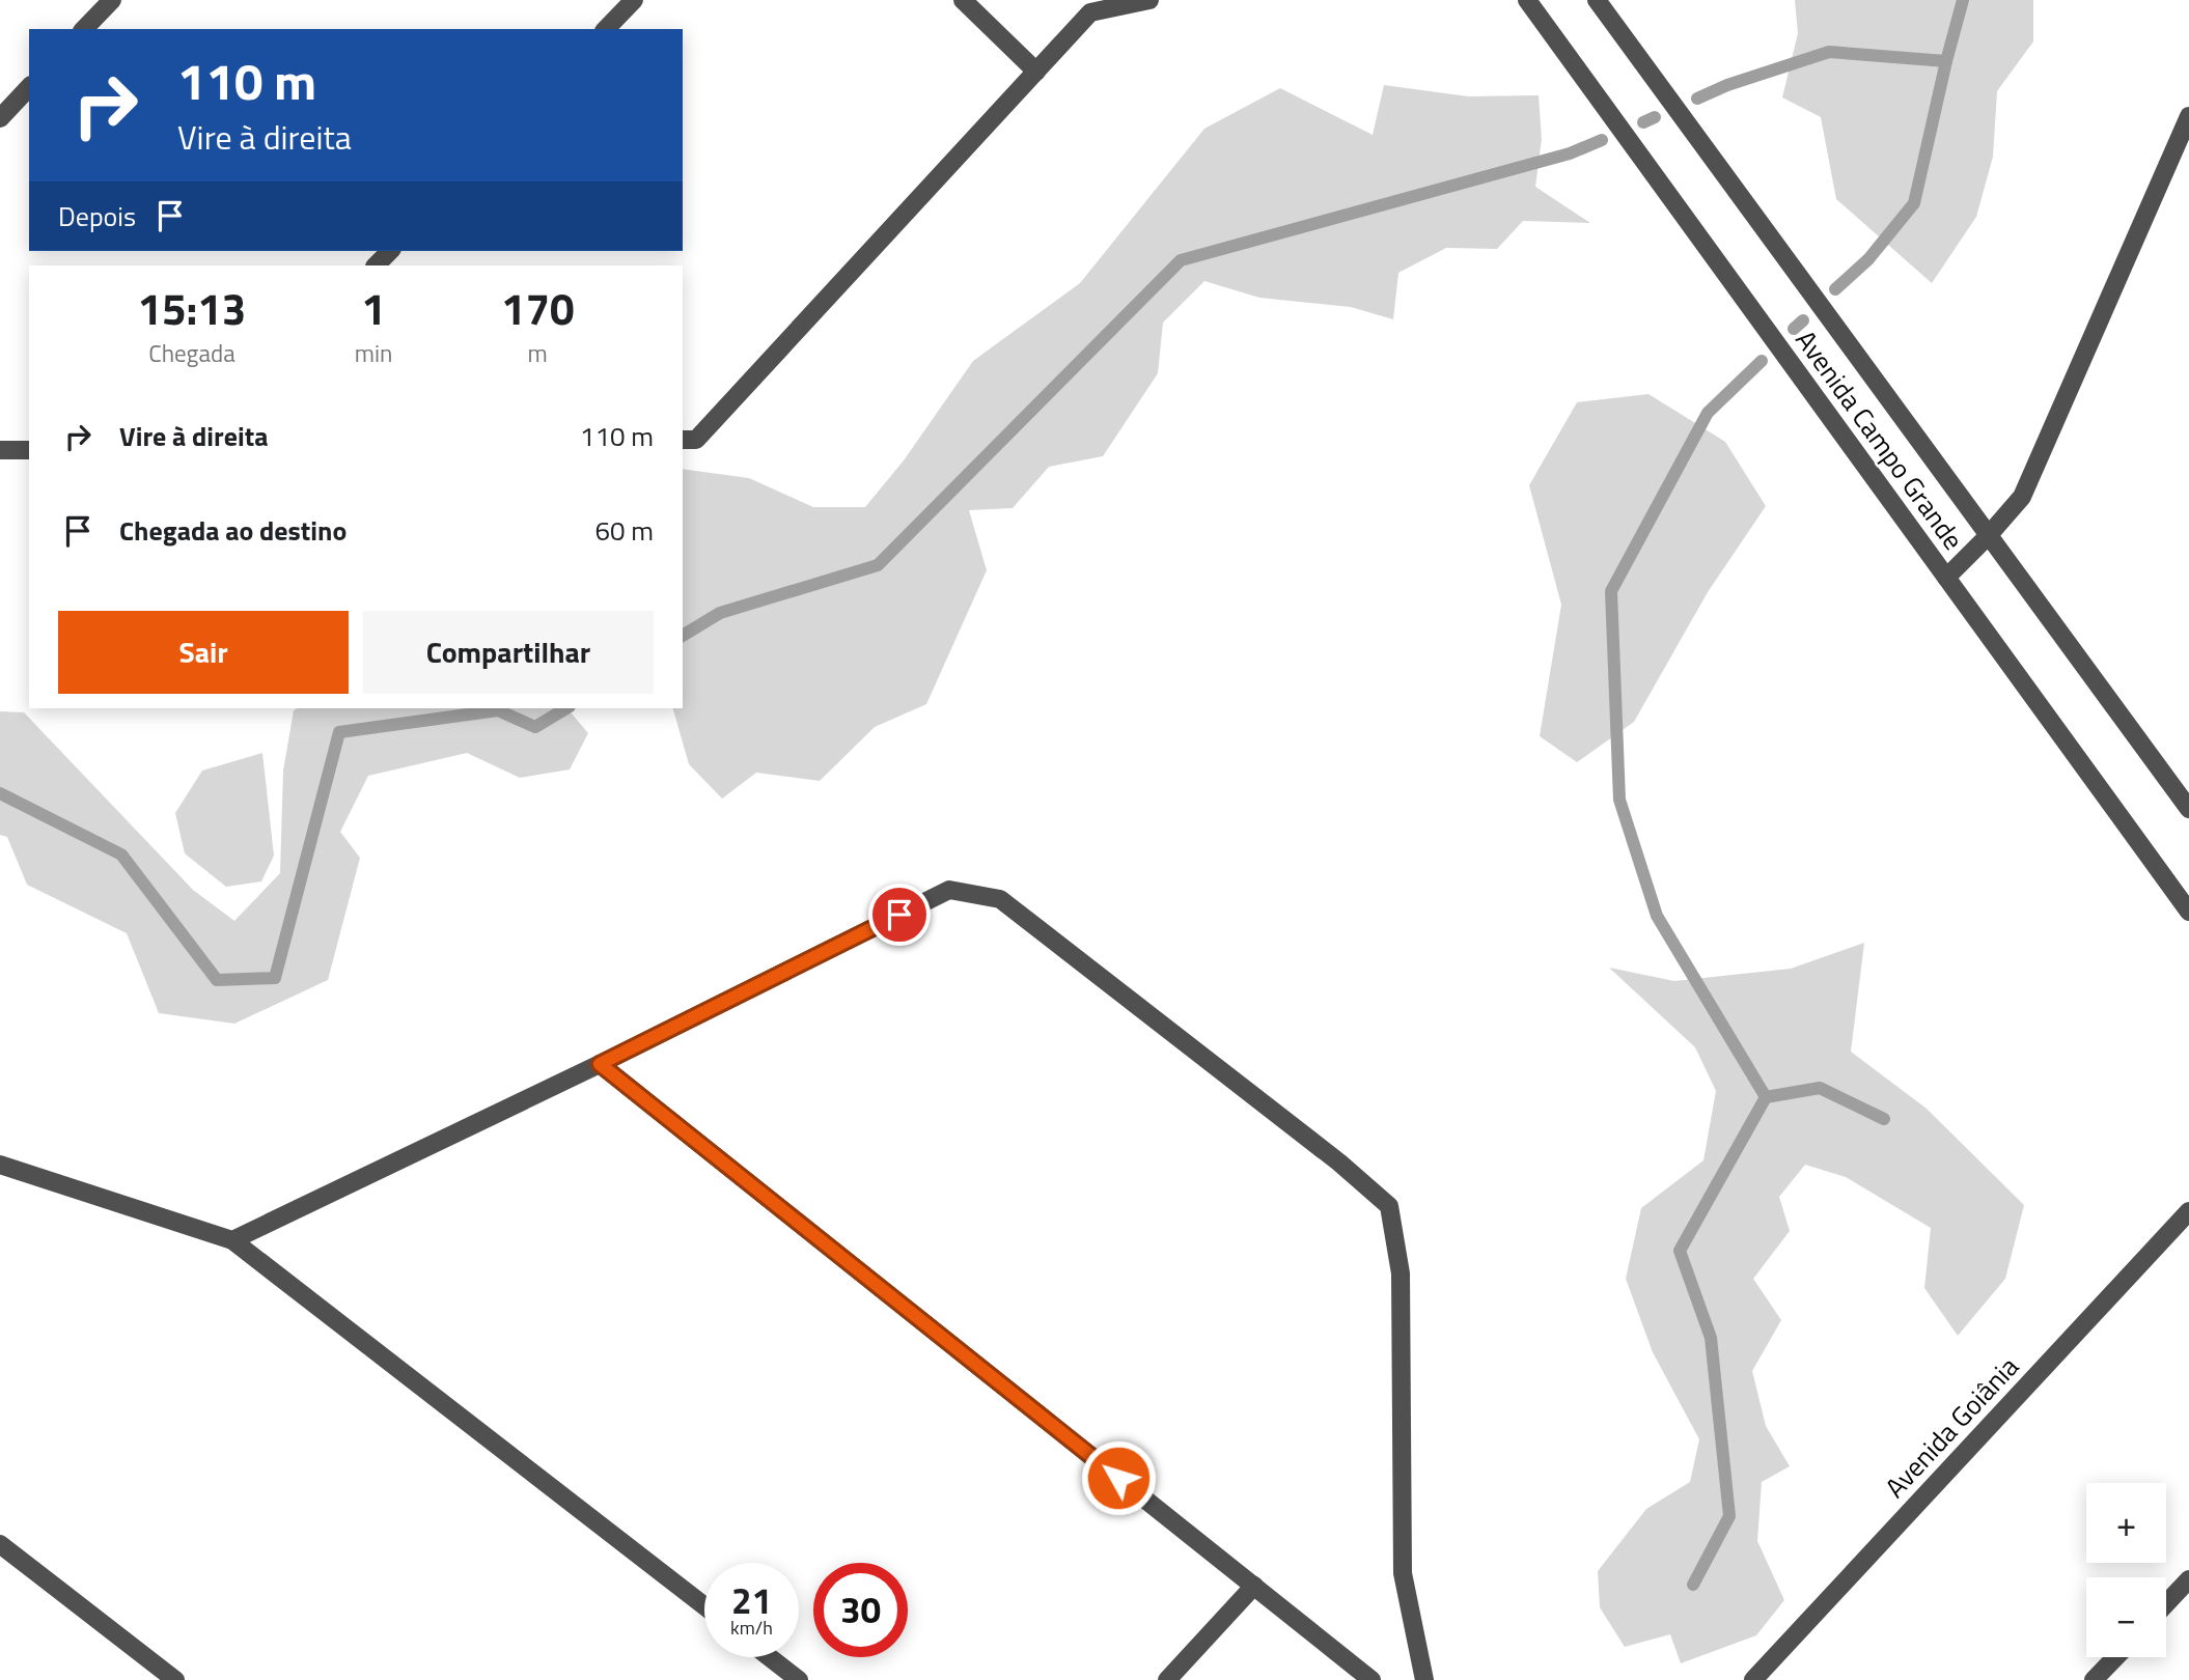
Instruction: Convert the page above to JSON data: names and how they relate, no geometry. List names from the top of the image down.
{
  "streets": {
    "street": ["Avenida Campo Grande", "Avenida Goiânia"]
  },
  "page": {
    "turn": ["110 m", "Vire à direita"],
    "then": "Depois",
    "eta": [
      "15:13",
      "Chegada",
      "1",
      "min",
      "170",
      "m"
    ],
    "list": [
      {
        "name": "Vire à direita",
        "value": "110 m"
      },
      {
        "name": "Chegada ao destino",
        "value": "60 m"
      }
    ],
    "buttons": ["Sair", "Compartilhar"],
    "map_buttons": ["+", "−"],
    "speed": "21 km/h",
    "limit": "30"
  }
}
